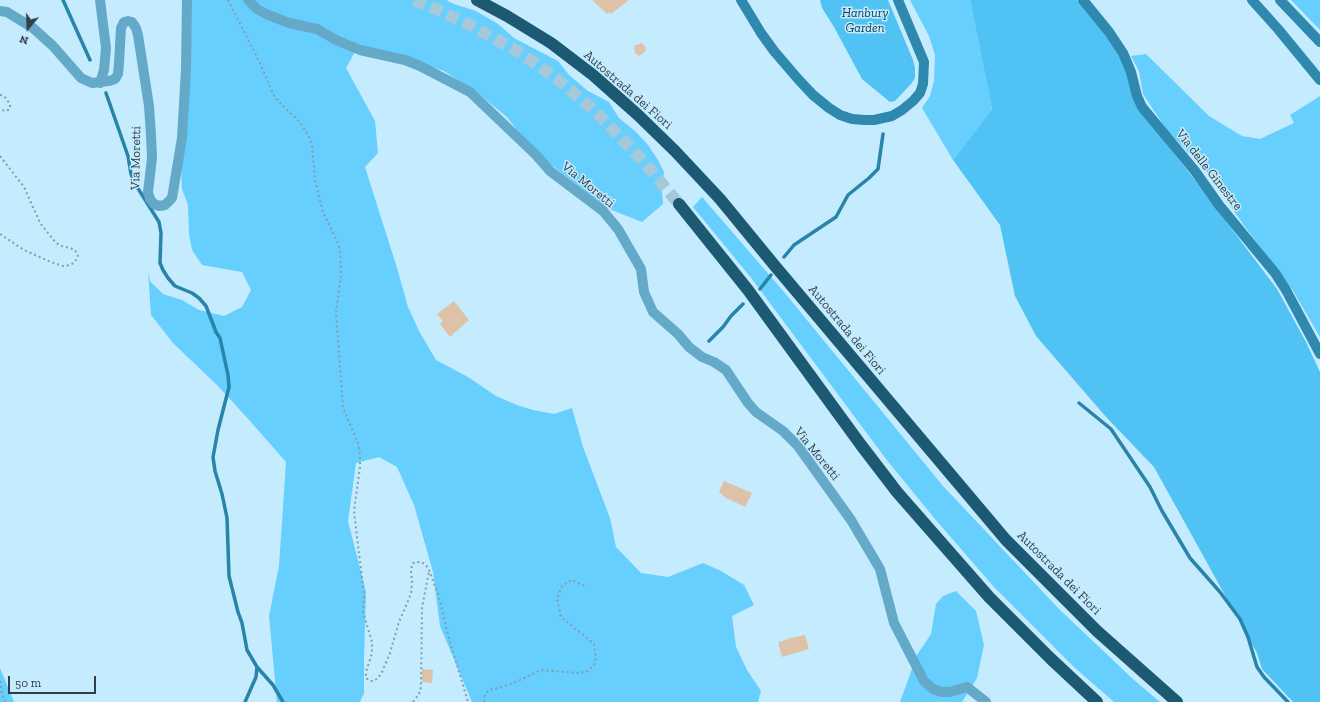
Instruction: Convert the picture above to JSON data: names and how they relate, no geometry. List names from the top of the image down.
{
  "streets": {
    "highway": ["Autostrada dei Fiori"],
    "street": ["Via Moretti", "Via delle Ginestre"]
  },
  "parks": ["Hanbury Garden"],
  "scale_bar": "50 m",
  "north": "bottom"
}
